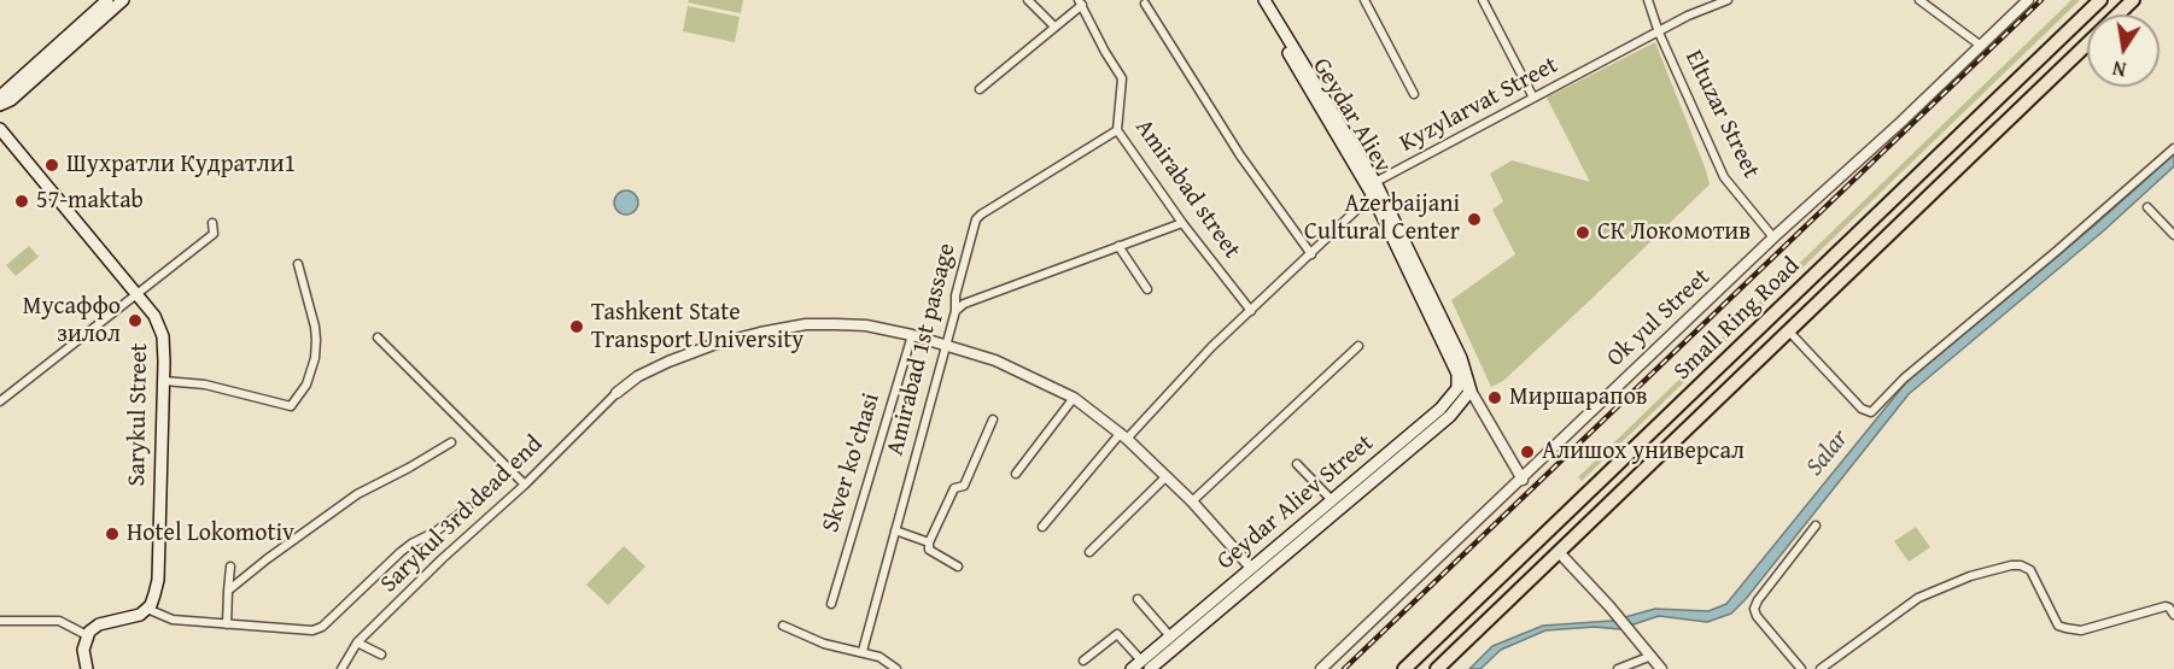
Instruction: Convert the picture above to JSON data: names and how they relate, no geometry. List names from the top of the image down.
{
  "streets": {
    "highway": ["Small Ring Road"],
    "main road": ["Geydar Aliev", "Sarykul Street", "Geydar Aliev Street"],
    "street": [
      "Kyzylarvat Street",
      "Eltuzar Street",
      "Amirabad street",
      "Ok yul Street",
      "Amirabad 1st passage",
      "Skver ko'chasi",
      "Sarykul 3rd dead end"
    ]
  },
  "crossings": [
    ["Kyzylarvat Street", "Eltuzar Street"],
    ["Kyzylarvat Street", "Geydar Aliev"],
    ["Kyzylarvat Street", "Amirabad street"],
    ["Eltuzar Street", "Ok yul Street"],
    ["Geydar Aliev", "Geydar Aliev Street"],
    ["Amirabad street", "Amirabad 1st passage"]
  ],
  "water": ["Salar"],
  "places": [
    "Шухратли Кудратли1",
    "57-maktab",
    "Azerbaijani Cultural Center",
    "СК Локомотив",
    "Мусаффо зилол",
    "Tashkent State Transport University",
    "Миршарапов",
    "Алишох универсал",
    "Hotel Lokomotiv"
  ],
  "north": "bottom"
}
